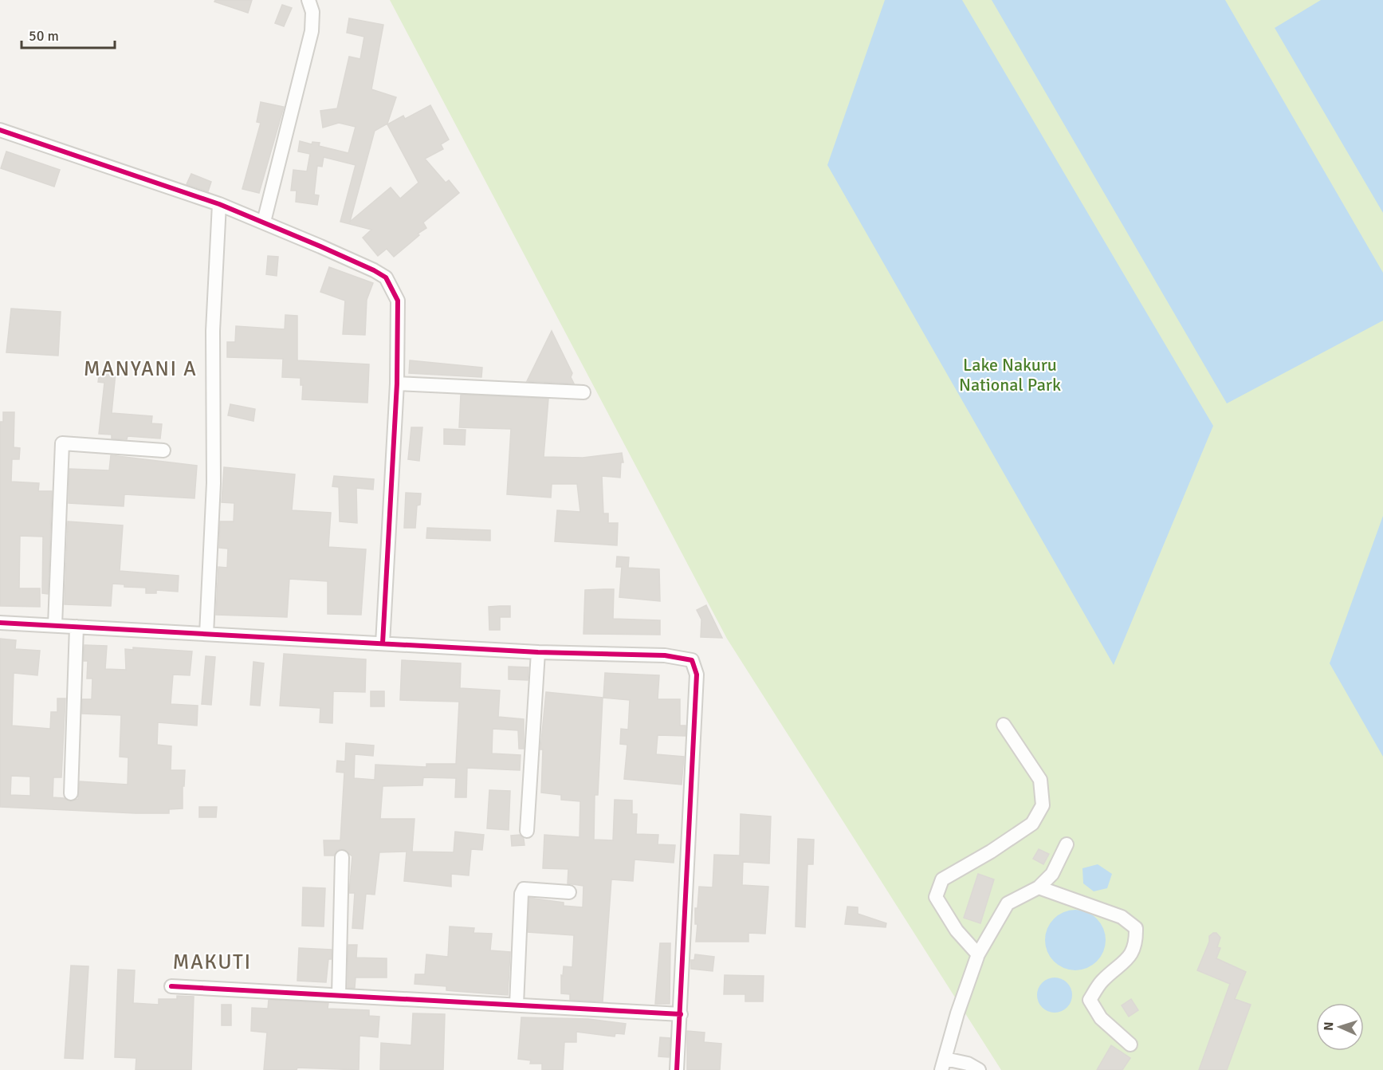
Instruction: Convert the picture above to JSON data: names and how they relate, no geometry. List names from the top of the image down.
{
  "districts": ["MANYANI A", "MAKUTI"],
  "parks": ["Lake Nakuru National Park"],
  "scale_bar": "50 m",
  "north": "left"
}
